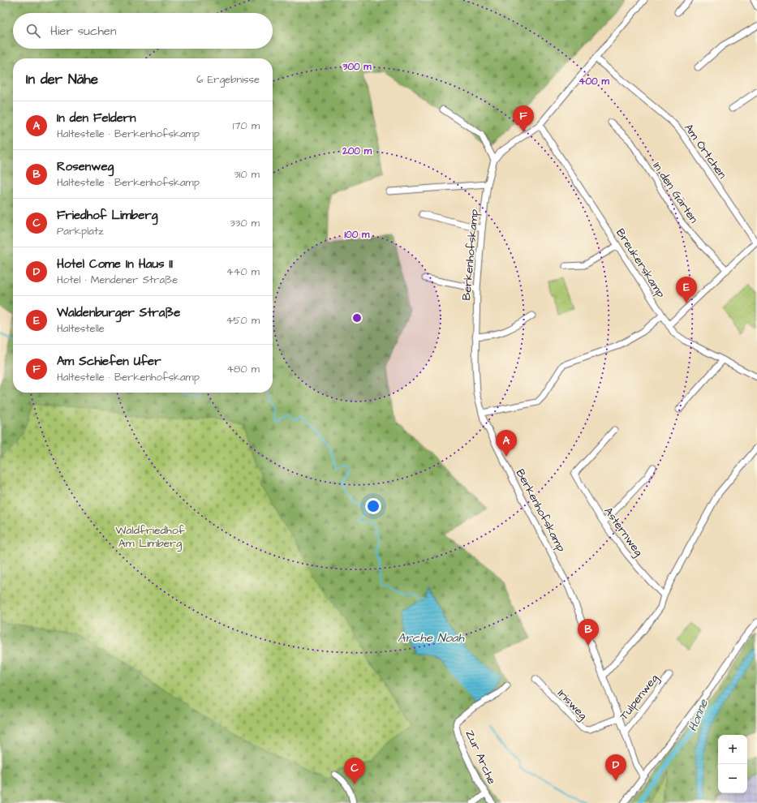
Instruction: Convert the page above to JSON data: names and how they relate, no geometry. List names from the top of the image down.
{
  "streets": {
    "street": [
      "Am Örtchen",
      "In den Gärten",
      "Berkenhofskamp",
      "Breukerskamp",
      "Asternweg",
      "Tulpenweg",
      "Irisweg",
      "Zur Arche"
    ]
  },
  "crossings": [
    ["Am Örtchen", "Berkenhofskamp"],
    ["Berkenhofskamp", "Breukerskamp"],
    ["Berkenhofskamp", "Tulpenweg"],
    ["Berkenhofskamp", "Irisweg"]
  ],
  "water": ["Arche Noah", "Hönne"],
  "parks": ["Waldfriedhof Am Limberg"],
  "page": {
    "search": "Hier suchen",
    "heading": ["In der Nähe", "6 Ergebnisse"],
    "list": [
      {
        "mark": "A",
        "name": "In den Feldern",
        "note": "Haltestelle · Berkenhofskamp",
        "value": "170 m"
      },
      {
        "mark": "B",
        "name": "Rosenweg",
        "note": "Haltestelle · Berkenhofskamp",
        "value": "310 m"
      },
      {
        "mark": "C",
        "name": "Friedhof Limberg",
        "note": "Parkplatz",
        "value": "330 m"
      },
      {
        "mark": "D",
        "name": "Hotel Come In Haus II",
        "note": "Hotel · Mendener Straße",
        "value": "440 m"
      },
      {
        "mark": "E",
        "name": "Waldenburger Straße",
        "note": "Haltestelle",
        "value": "450 m"
      },
      {
        "mark": "F",
        "name": "Am Schiefen Ufer",
        "note": "Haltestelle · Berkenhofskamp",
        "value": "480 m"
      }
    ],
    "pins": [
      "F",
      "E",
      "A",
      "B",
      "D",
      "C"
    ],
    "map_buttons": ["+", "−"]
  },
  "rings": [
    "300 m",
    "400 m",
    "200 m",
    "100 m"
  ]
}
